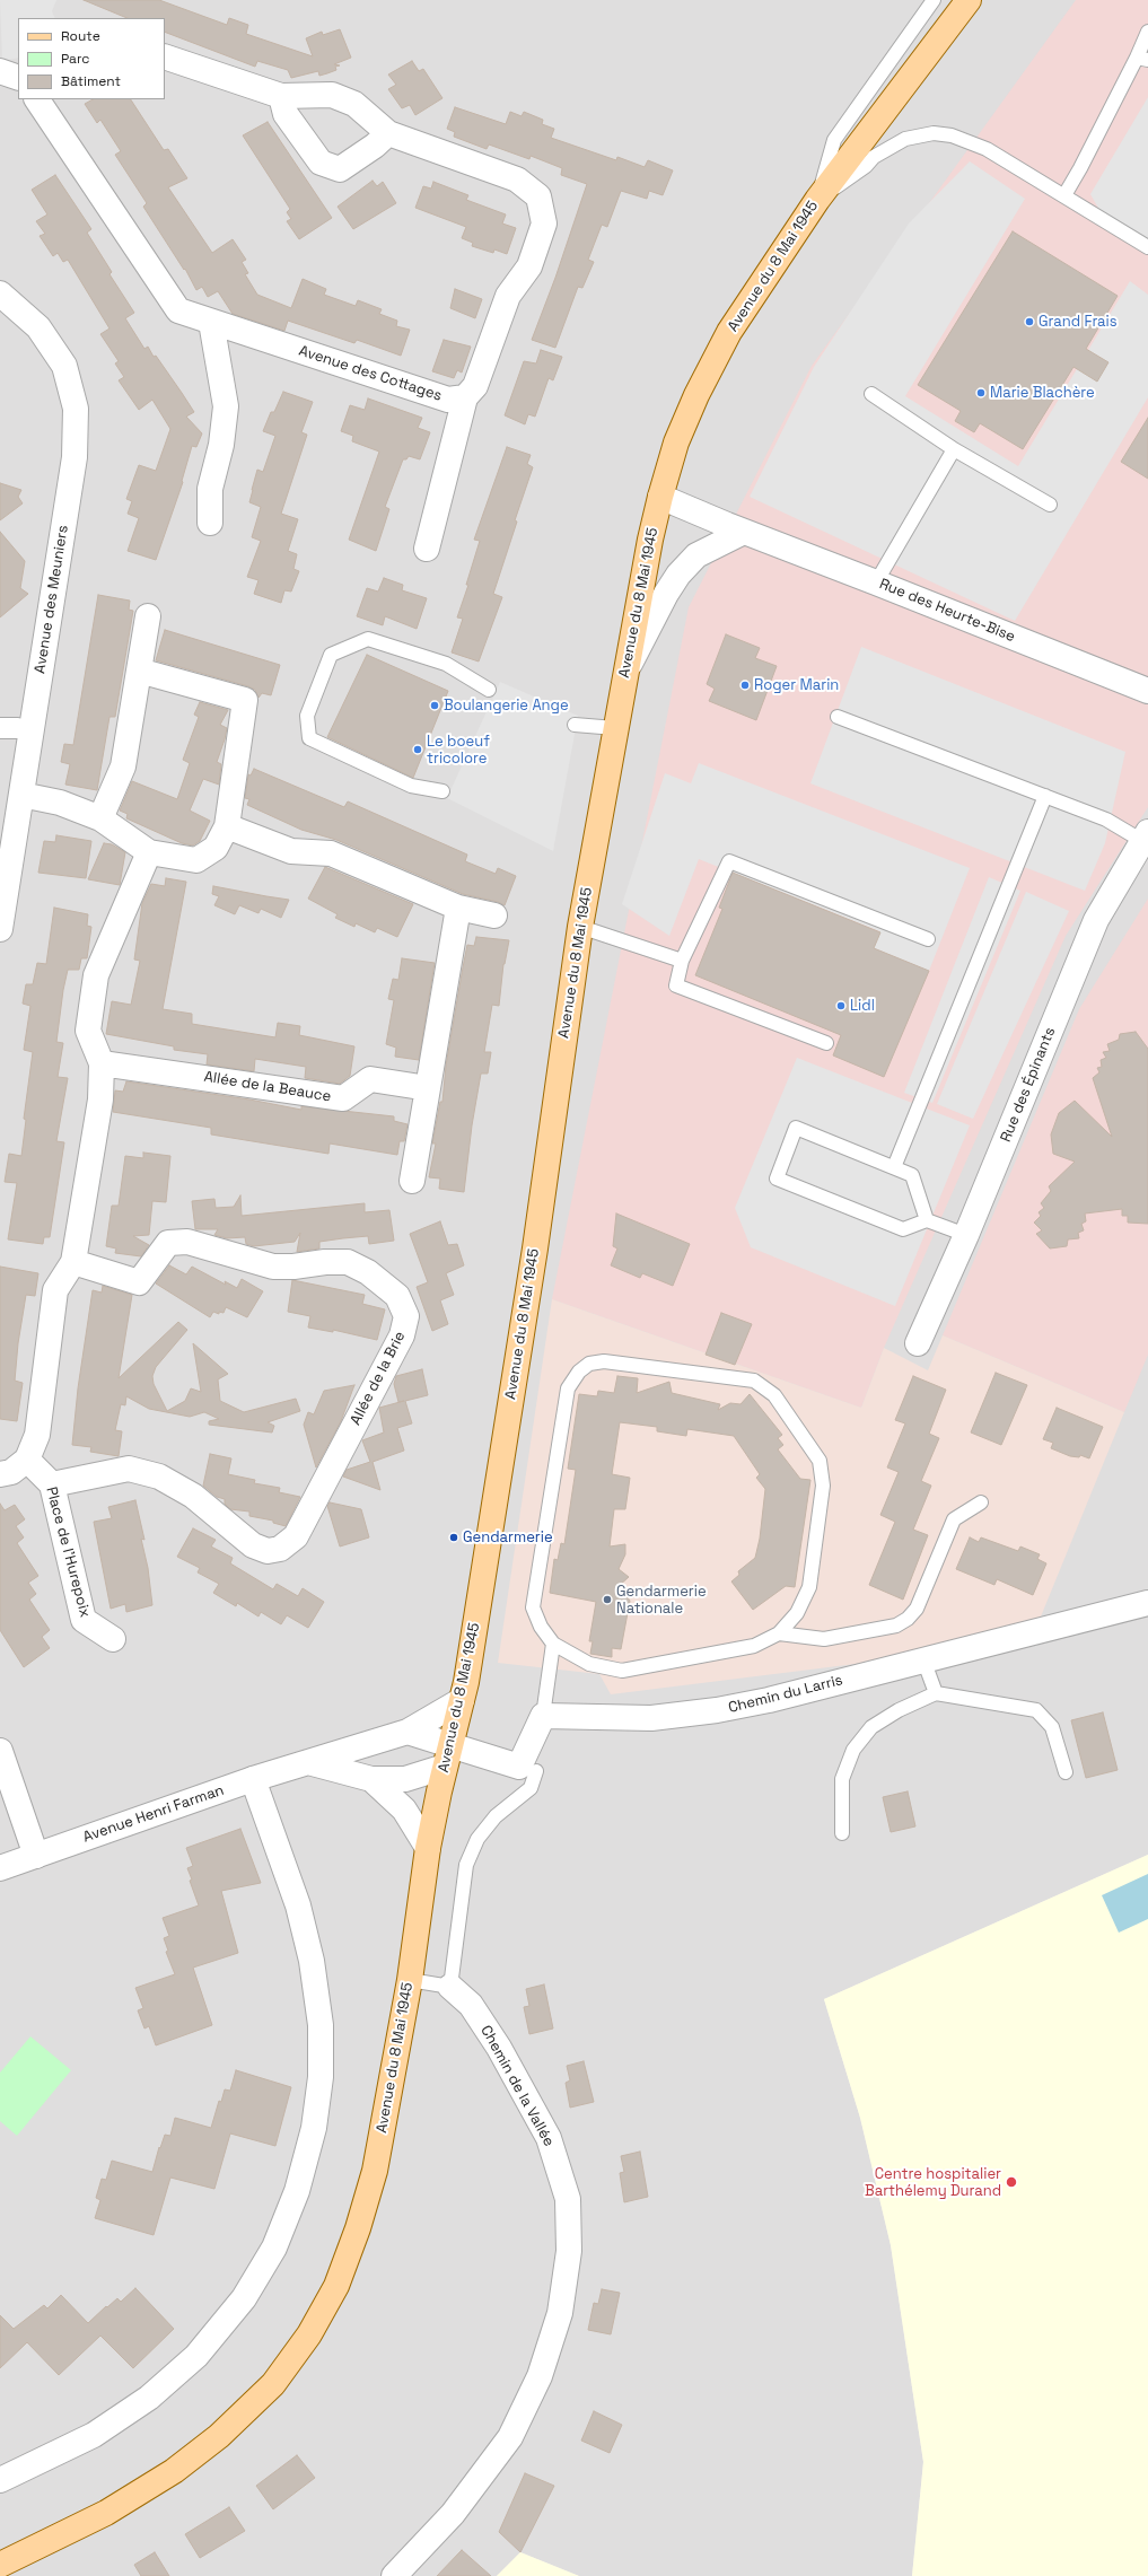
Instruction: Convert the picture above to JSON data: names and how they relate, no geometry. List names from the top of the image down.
{
  "streets": {
    "main road": ["Avenue du 8 Mai 1945"],
    "street": [
      "Avenue des Cottages",
      "Avenue des Meuniers",
      "Rue des Heurte-Bise",
      "Rue des Épinants",
      "Allée de la Beauce",
      "Allée de la Brie",
      "Place de l'Hurepoix",
      "Chemin du Larris",
      "Avenue Henri Farman",
      "Chemin de la Vallée"
    ]
  },
  "crossings": [
    ["Avenue du 8 Mai 1945", "Rue des Heurte-Bise"],
    ["Avenue du 8 Mai 1945", "Avenue Henri Farman"],
    ["Allée de la Brie", "Place de l'Hurepoix"]
  ],
  "places": [
    "Grand Frais",
    "Marie Blachère",
    "Roger Marin",
    "Boulangerie Ange",
    "Le boeuf tricolore",
    "Lidl",
    "Gendarmerie",
    "Gendarmerie Nationale",
    "Centre hospitalier Barthélemy Durand"
  ],
  "legend": ["Route", "Parc", "Bâtiment"]
}
